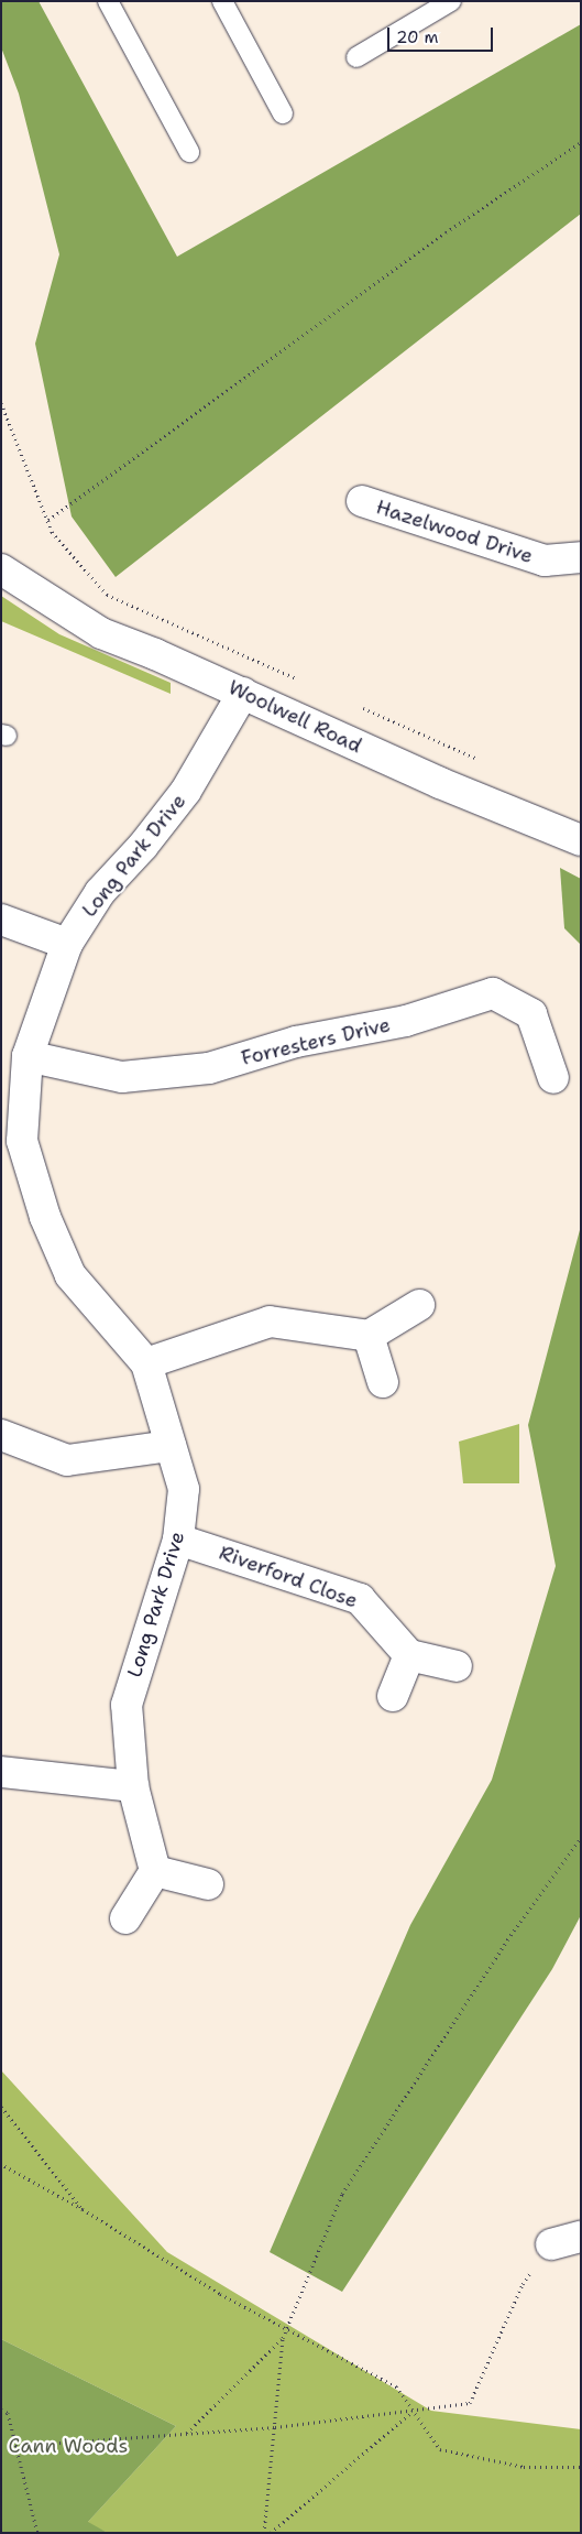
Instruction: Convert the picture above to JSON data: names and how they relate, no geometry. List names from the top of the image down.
{
  "streets": {
    "street": [
      "Hazelwood Drive",
      "Woolwell Road",
      "Long Park Drive",
      "Forresters Drive",
      "Riverford Close"
    ]
  },
  "crossings": [
    ["Woolwell Road", "Long Park Drive"],
    ["Long Park Drive", "Forresters Drive"],
    ["Long Park Drive", "Riverford Close"]
  ],
  "parks": ["Cann Woods"],
  "scale_bar": "20 m"
}
